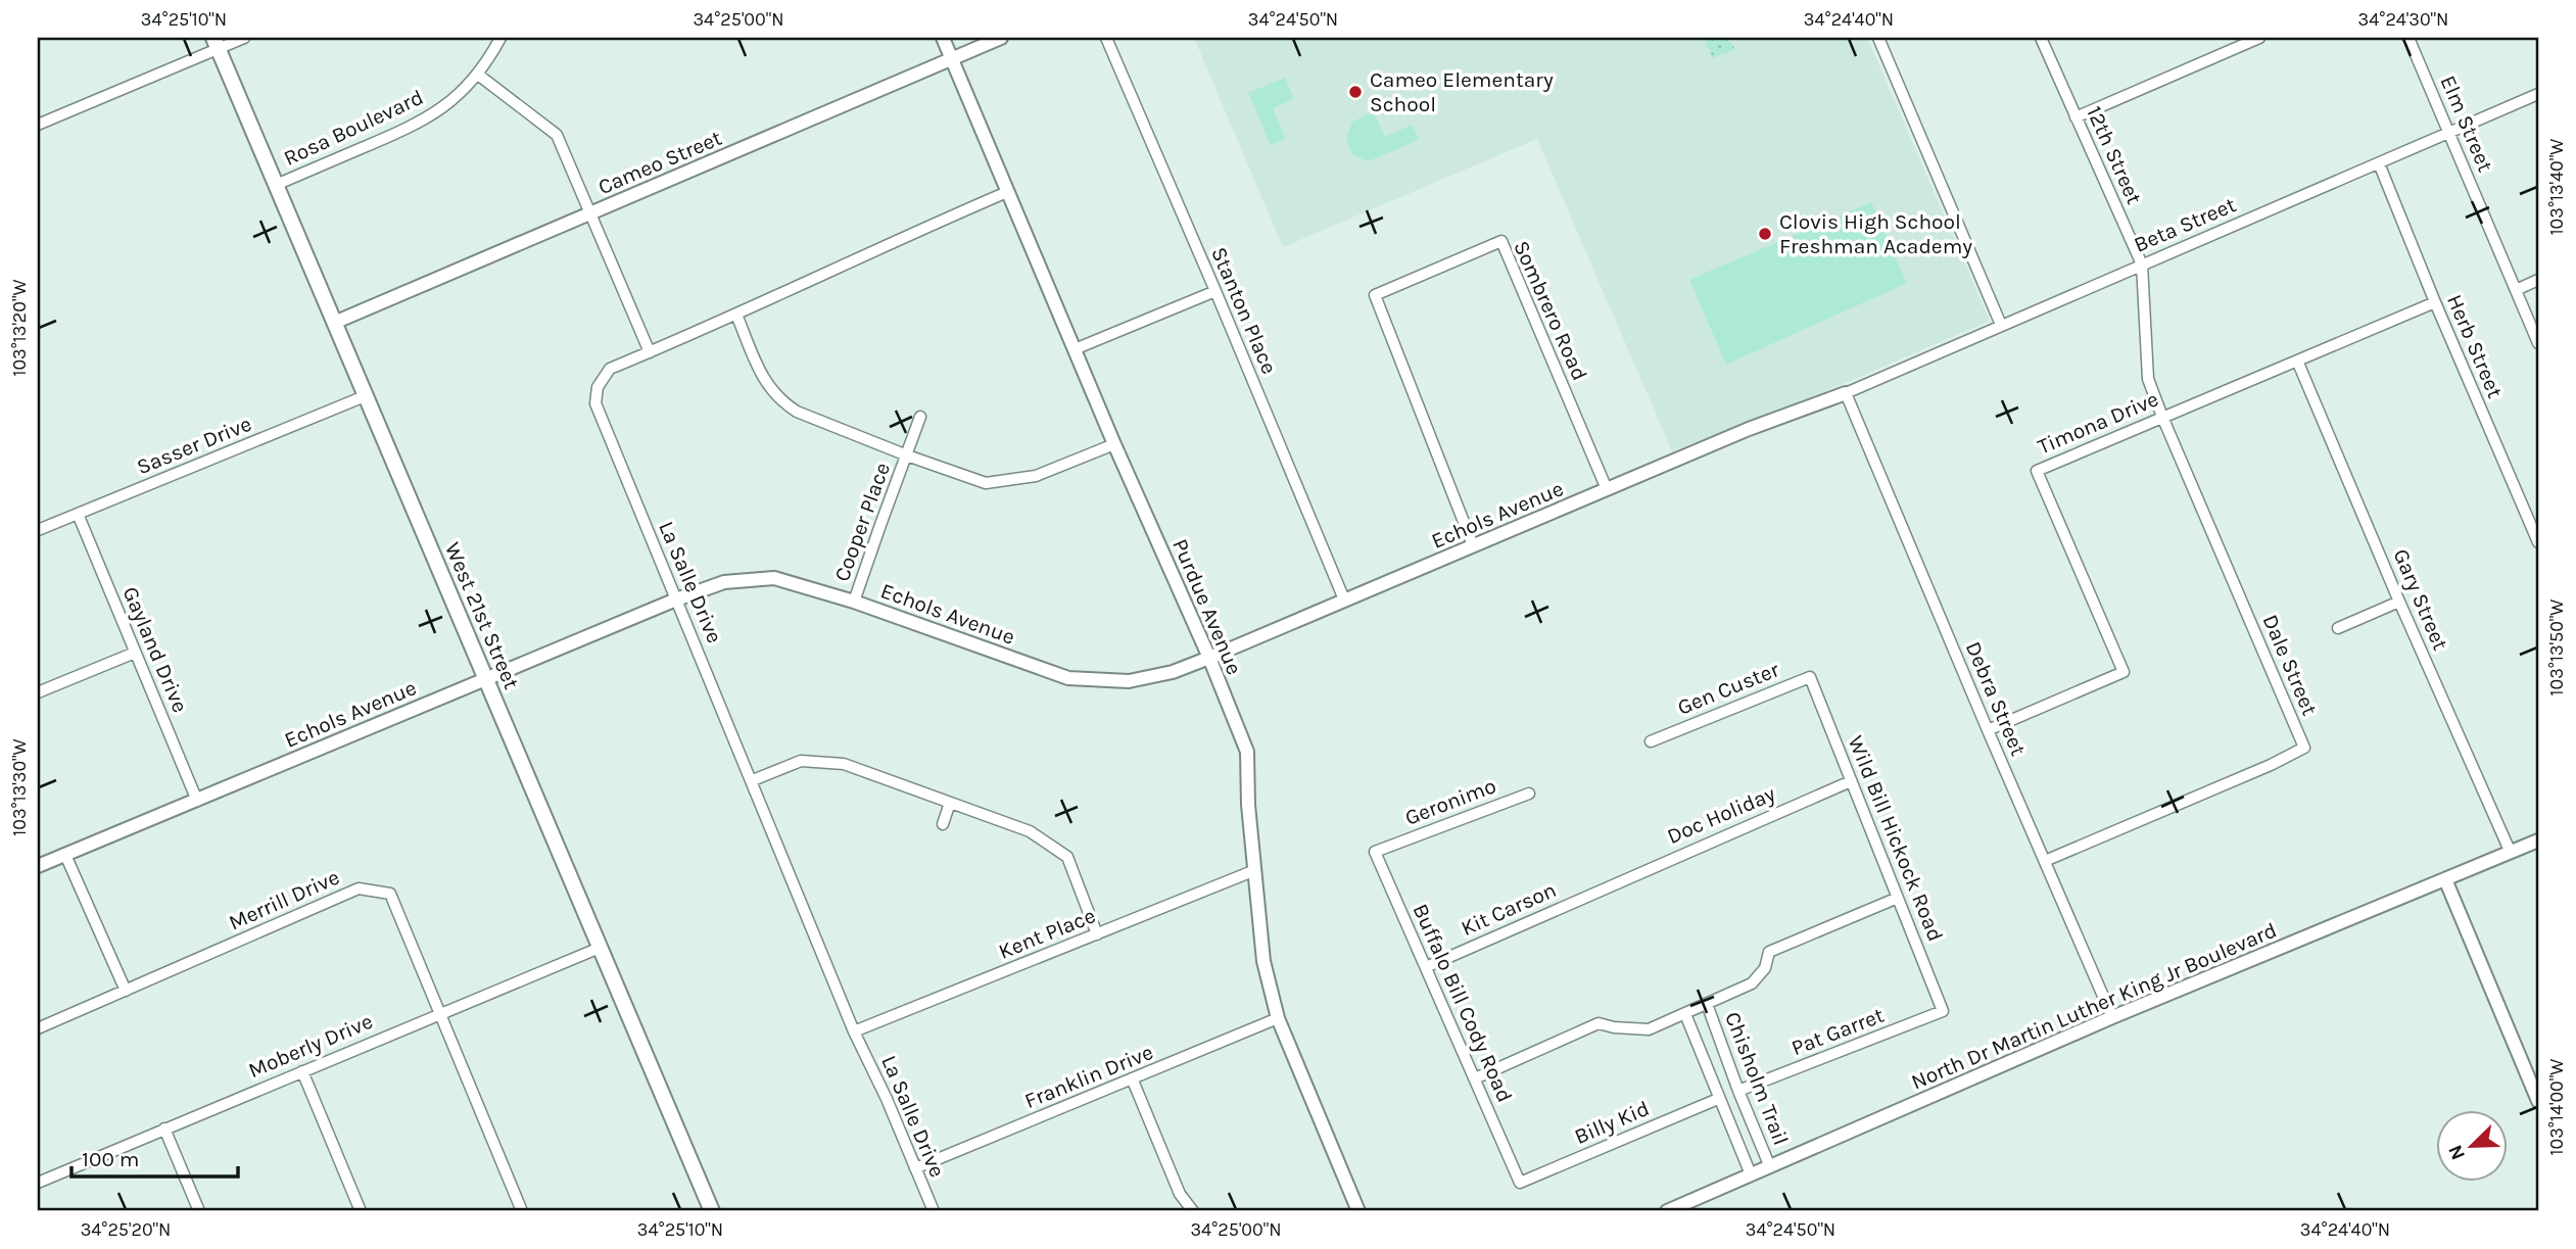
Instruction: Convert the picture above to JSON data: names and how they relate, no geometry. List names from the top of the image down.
{
  "streets": {
    "main road": ["West 21st Street"],
    "street": [
      "Elm Street",
      "Rosa Boulevard",
      "12th Street",
      "Cameo Street",
      "Beta Street",
      "Stanton Place",
      "Sombrero Road",
      "Herb Street",
      "Timona Drive",
      "Sasser Drive",
      "Echols Avenue",
      "Cooper Place",
      "La Salle Drive",
      "Gary Street",
      "Purdue Avenue",
      "Gayland Drive",
      "Dale Street",
      "Gen Custer",
      "Debra Street",
      "Geronimo",
      "Doc Holiday",
      "Wild Bill Hickock Road",
      "Merrill Drive",
      "Kit Carson",
      "Kent Place",
      "Buffalo Bill Cody Road",
      "North Dr Martin Luther King Jr Boulevard",
      "Pat Garret",
      "Moberly Drive",
      "Franklin Drive",
      "Chisholm Trail",
      "Billy Kid"
    ]
  },
  "crossings": [
    ["Elm Street", "Beta Street"],
    ["Rosa Boulevard", "West 21st Street"],
    ["12th Street", "Beta Street"],
    ["12th Street", "Timona Drive"],
    ["12th Street", "Dale Street"],
    ["Cameo Street", "Purdue Avenue"],
    ["Cameo Street", "West 21st Street"],
    ["Beta Street", "Herb Street"],
    ["Beta Street", "Echols Avenue"],
    ["Beta Street", "Debra Street"],
    ["Stanton Place", "Echols Avenue"],
    ["Sombrero Road", "Echols Avenue"],
    ["Herb Street", "Timona Drive"],
    ["Timona Drive", "Gary Street"],
    ["Timona Drive", "Dale Street"],
    ["Timona Drive", "Debra Street"],
    ["Sasser Drive", "West 21st Street"],
    ["Sasser Drive", "Gayland Drive"],
    ["Echols Avenue", "Cooper Place"],
    ["Echols Avenue", "La Salle Drive"],
    ["Echols Avenue", "Purdue Avenue"],
    ["Echols Avenue", "West 21st Street"],
    ["Echols Avenue", "Gayland Drive"],
    ["Echols Avenue", "Debra Street"],
    ["La Salle Drive", "Purdue Avenue"],
    ["La Salle Drive", "Kent Place"],
    ["La Salle Drive", "Franklin Drive"],
    ["Gary Street", "North Dr Martin Luther King Jr Boulevard"],
    ["Purdue Avenue", "Kent Place"],
    ["Purdue Avenue", "Franklin Drive"],
    ["West 21st Street", "Moberly Drive"],
    ["Dale Street", "Debra Street"],
    ["Gen Custer", "Wild Bill Hickock Road"],
    ["Debra Street", "North Dr Martin Luther King Jr Boulevard"],
    ["Geronimo", "Buffalo Bill Cody Road"],
    ["Doc Holiday", "Wild Bill Hickock Road"],
    ["Doc Holiday", "Kit Carson"],
    ["Wild Bill Hickock Road", "Pat Garret"],
    ["Merrill Drive", "Moberly Drive"],
    ["Kit Carson", "Buffalo Bill Cody Road"],
    ["Buffalo Bill Cody Road", "Billy Kid"],
    ["North Dr Martin Luther King Jr Boulevard", "Chisholm Trail"],
    ["Pat Garret", "Chisholm Trail"],
    ["Chisholm Trail", "Billy Kid"]
  ],
  "places": ["Cameo Elementary School", "Clovis High School Freshman Academy"],
  "scale_bar": "100 m",
  "north": "bottom left",
  "coordinates": [
    "34°25'10\"N",
    "34°25'00\"N",
    "34°24'50\"N",
    "34°24'40\"N",
    "34°24'30\"N",
    "103°13'40\"W",
    "103°13'20\"W",
    "103°13'50\"W",
    "103°13'30\"W",
    "103°14'00\"W",
    "34°25'20\"N"
  ]
}
